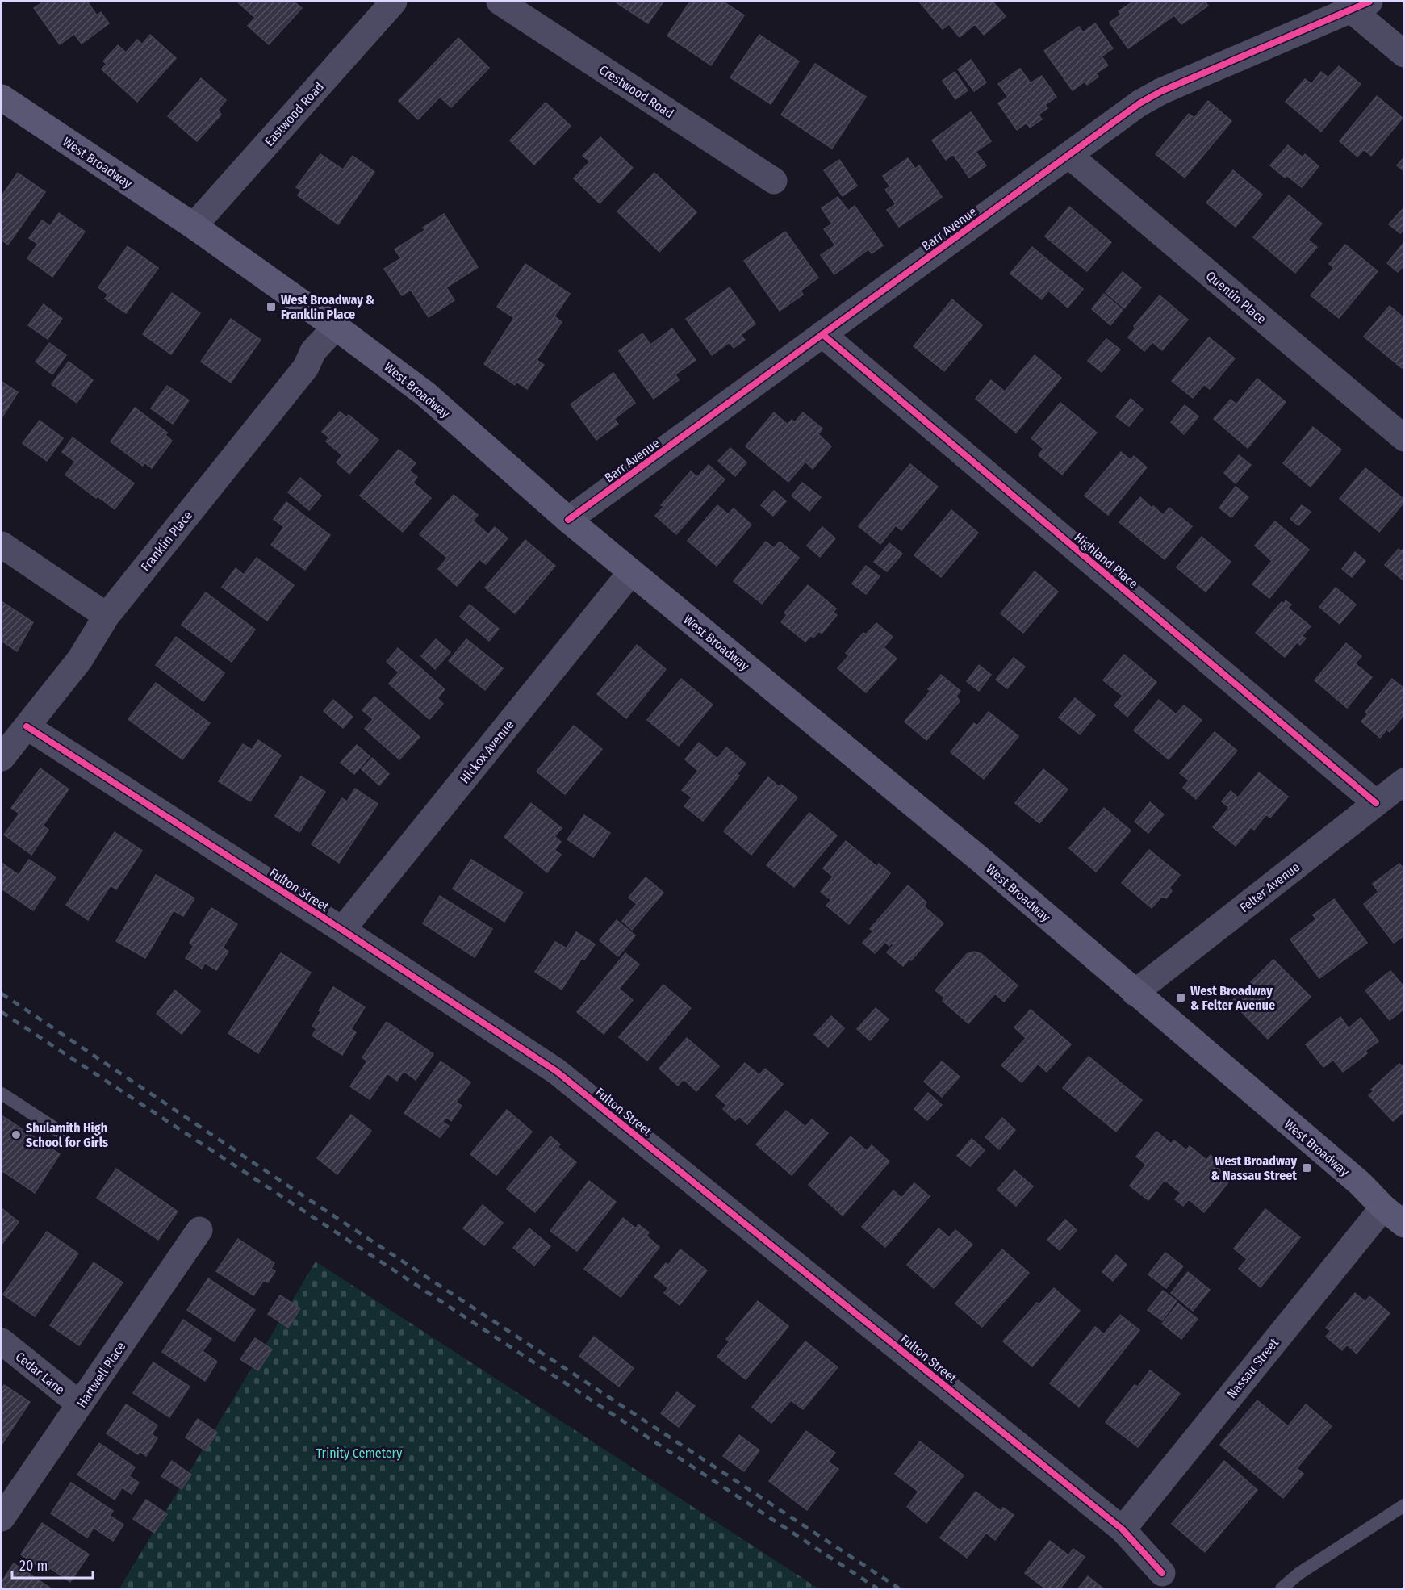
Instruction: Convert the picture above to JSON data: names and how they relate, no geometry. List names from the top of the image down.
{
  "streets": {
    "main road": ["West Broadway"],
    "street": [
      "Crestwood Road",
      "Eastwood Road",
      "Barr Avenue",
      "Quentin Place",
      "Franklin Place",
      "Highland Place",
      "Hickox Avenue",
      "Felter Avenue",
      "Fulton Street",
      "Nassau Street",
      "Cedar Lane",
      "Hartwell Place"
    ]
  },
  "crossings": [
    ["Eastwood Road", "West Broadway"],
    ["West Broadway", "Barr Avenue"],
    ["West Broadway", "Franklin Place"],
    ["West Broadway", "Hickox Avenue"],
    ["West Broadway", "Felter Avenue"],
    ["West Broadway", "Nassau Street"],
    ["Barr Avenue", "Quentin Place"],
    ["Barr Avenue", "Highland Place"],
    ["Franklin Place", "Fulton Street"],
    ["Highland Place", "Felter Avenue"],
    ["Hickox Avenue", "Fulton Street"],
    ["Fulton Street", "Nassau Street"],
    ["Cedar Lane", "Hartwell Place"]
  ],
  "parks": ["Trinity Cemetery"],
  "places": {
    "transit": ["West Broadway & Franklin Place", "West Broadway & Felter Avenue", "West Broadway & Nassau Street"],
    "other": ["Shulamith High School for Girls"]
  },
  "scale_bar": "20 m"
}
